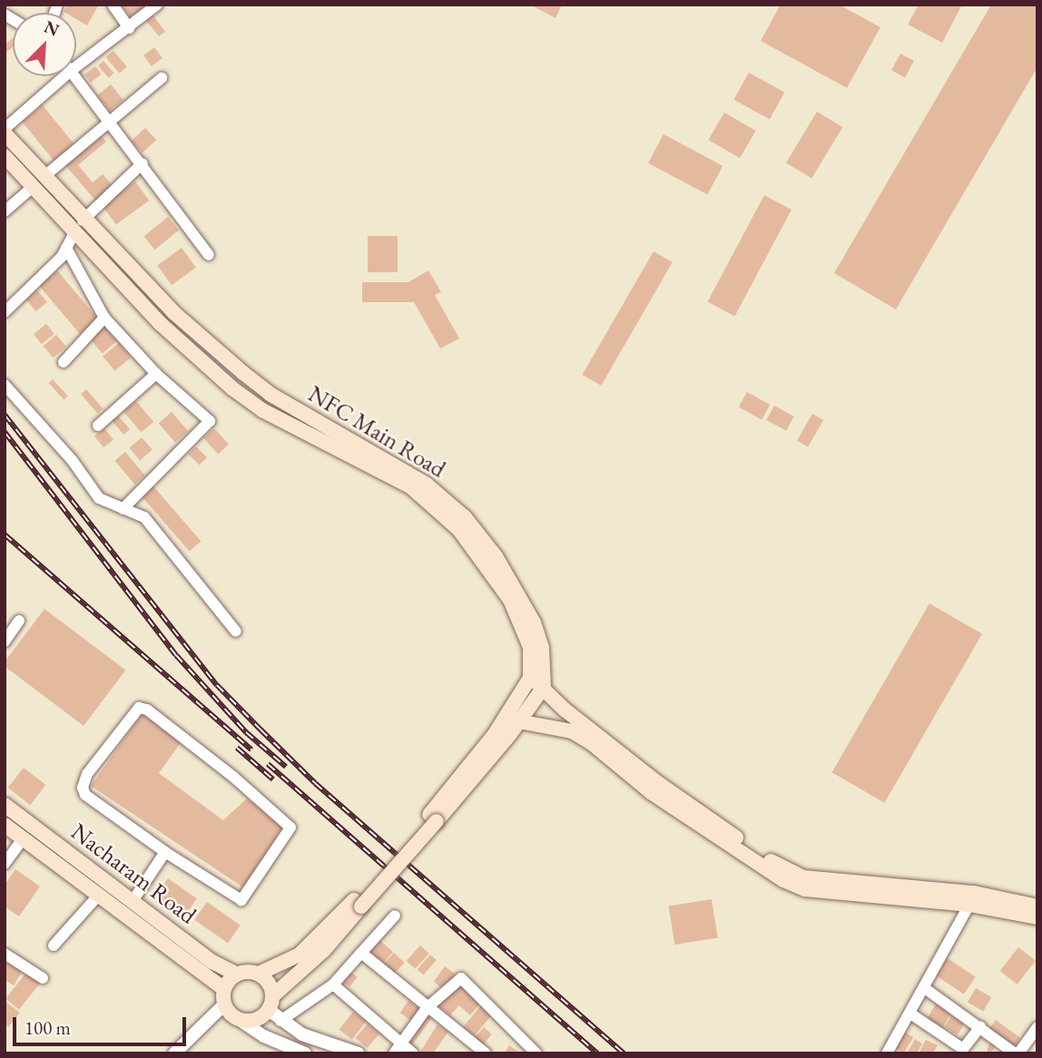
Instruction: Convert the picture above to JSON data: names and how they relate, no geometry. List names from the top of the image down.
{
  "streets": {
    "main road": ["NFC Main Road", "Nacharam Road"]
  },
  "scale_bar": "100 m",
  "north": "top right"
}
